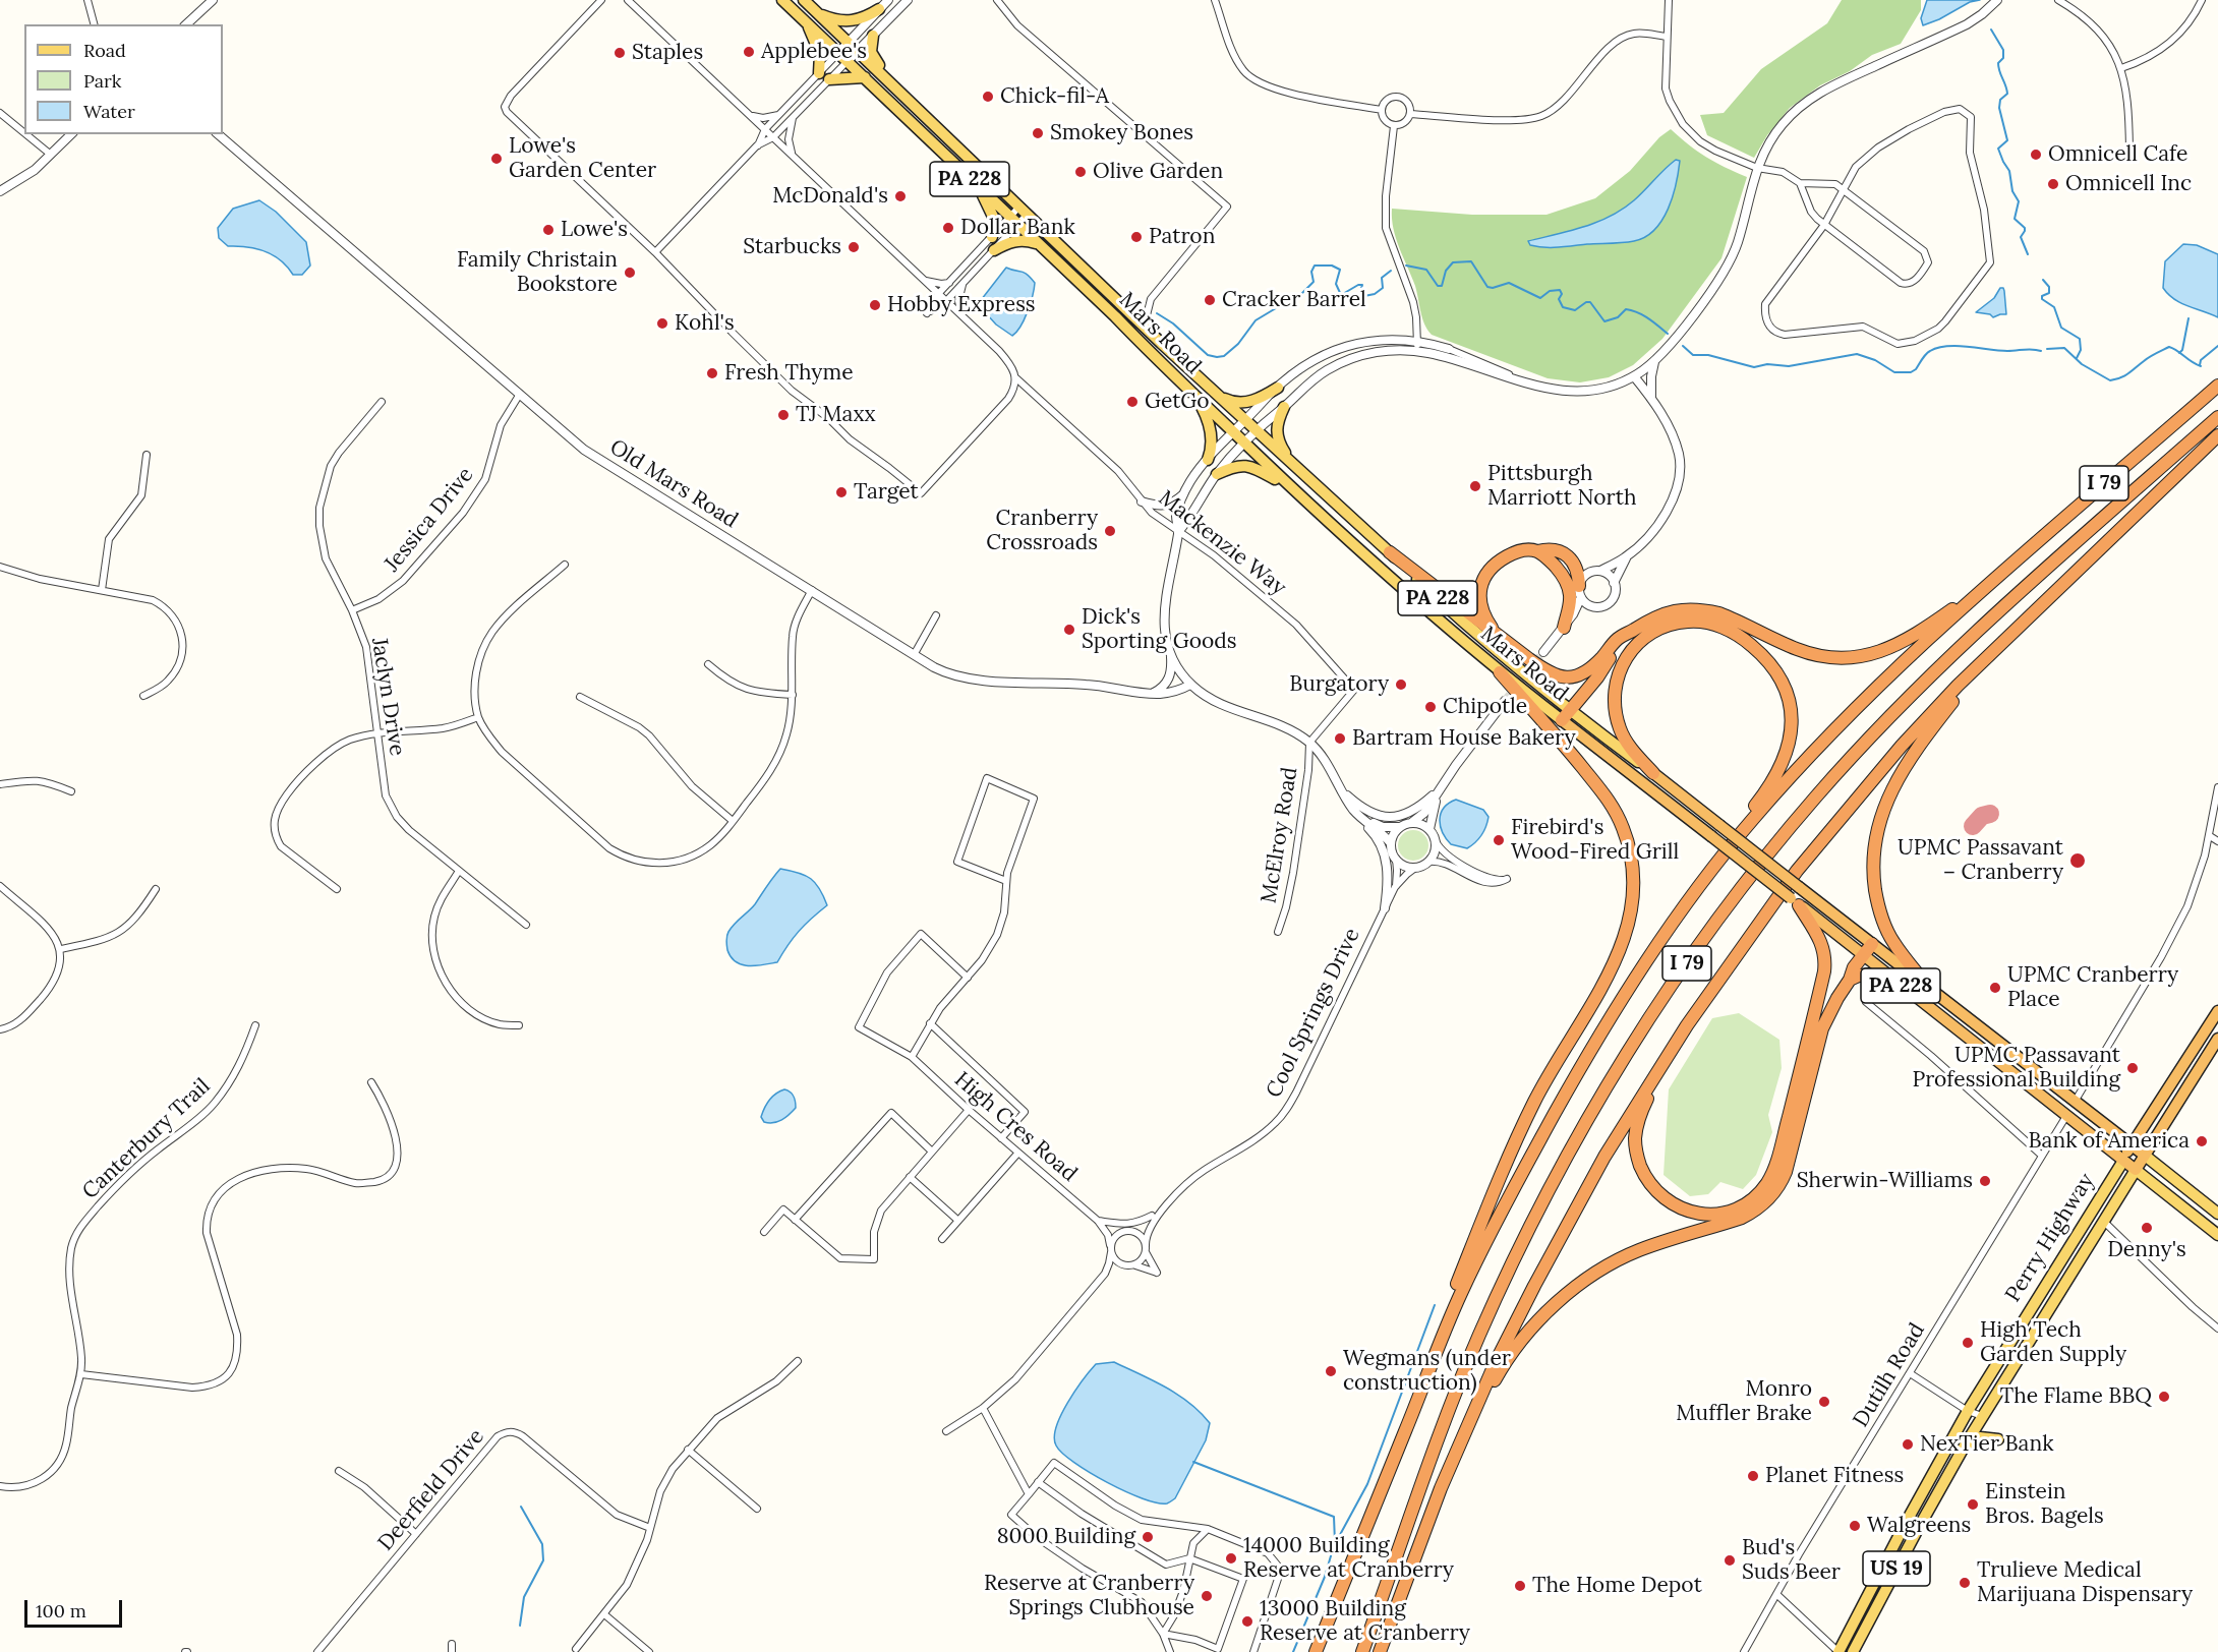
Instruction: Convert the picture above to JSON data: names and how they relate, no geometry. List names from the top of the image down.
{
  "streets": {
    "highway": [
      "PA 228",
      "Mars Road",
      "I 79",
      "Perry Highway",
      "US 19"
    ],
    "street": [
      "Old Mars Road",
      "Jessica Drive",
      "Mackenzie Way",
      "Jaclyn Drive",
      "McElroy Road",
      "Cool Springs Drive",
      "High Cres Road",
      "Canterbury Trail",
      "Dutilh Road",
      "Deerfield Drive"
    ]
  },
  "crossings": [
    ["PA 228", "Mars Road"],
    ["PA 228", "Perry Highway"],
    ["Mars Road", "Perry Highway"],
    ["Mars Road", "Dutilh Road"],
    ["Old Mars Road", "Jessica Drive"],
    ["Jessica Drive", "Jaclyn Drive"],
    ["Mackenzie Way", "McElroy Road"],
    ["Cool Springs Drive", "High Cres Road"]
  ],
  "places": [
    "Applebee's",
    "Staples",
    "Chick-fil-A",
    "Smokey Bones",
    "Omnicell Cafe",
    "Lowe's Garden Center",
    "Olive Garden",
    "Omnicell Inc",
    "McDonald's",
    "Dollar Bank",
    "Lowe's",
    "Patron",
    "Starbucks",
    "Family Christain Bookstore",
    "Cracker Barrel",
    "Hobby Express",
    "Kohl's",
    "Fresh Thyme",
    "GetGo",
    "TJ Maxx",
    "Pittsburgh Marriott North",
    "Target",
    "Cranberry Crossroads",
    "Dick's Sporting Goods",
    "Burgatory",
    "Chipotle",
    "Bartram House Bakery",
    "Firebird's Wood-Fired Grill",
    "UPMC Passavant – Cranberry",
    "UPMC Cranberry Place",
    "UPMC Passavant Professional Building",
    "Bank of America",
    "Sherwin-Williams",
    "Denny's",
    "High Tech Garden Supply",
    "Wegmans (under construction)",
    "The Flame BBQ",
    "Monro Muffler Brake",
    "NexTier Bank",
    "Planet Fitness",
    "Einstein Bros. Bagels",
    "Walgreens",
    "8000 Building",
    "14000 Building Reserve at Cranberry",
    "Bud's Suds Beer",
    "Trulieve Medical Marijuana Dispensary",
    "The Home Depot",
    "Reserve at Cranberry Springs Clubhouse",
    "13000 Building Reserve at Cranberry"
  ],
  "legend": ["Road", "Park", "Water"],
  "scale_bar": "100 m"
}
